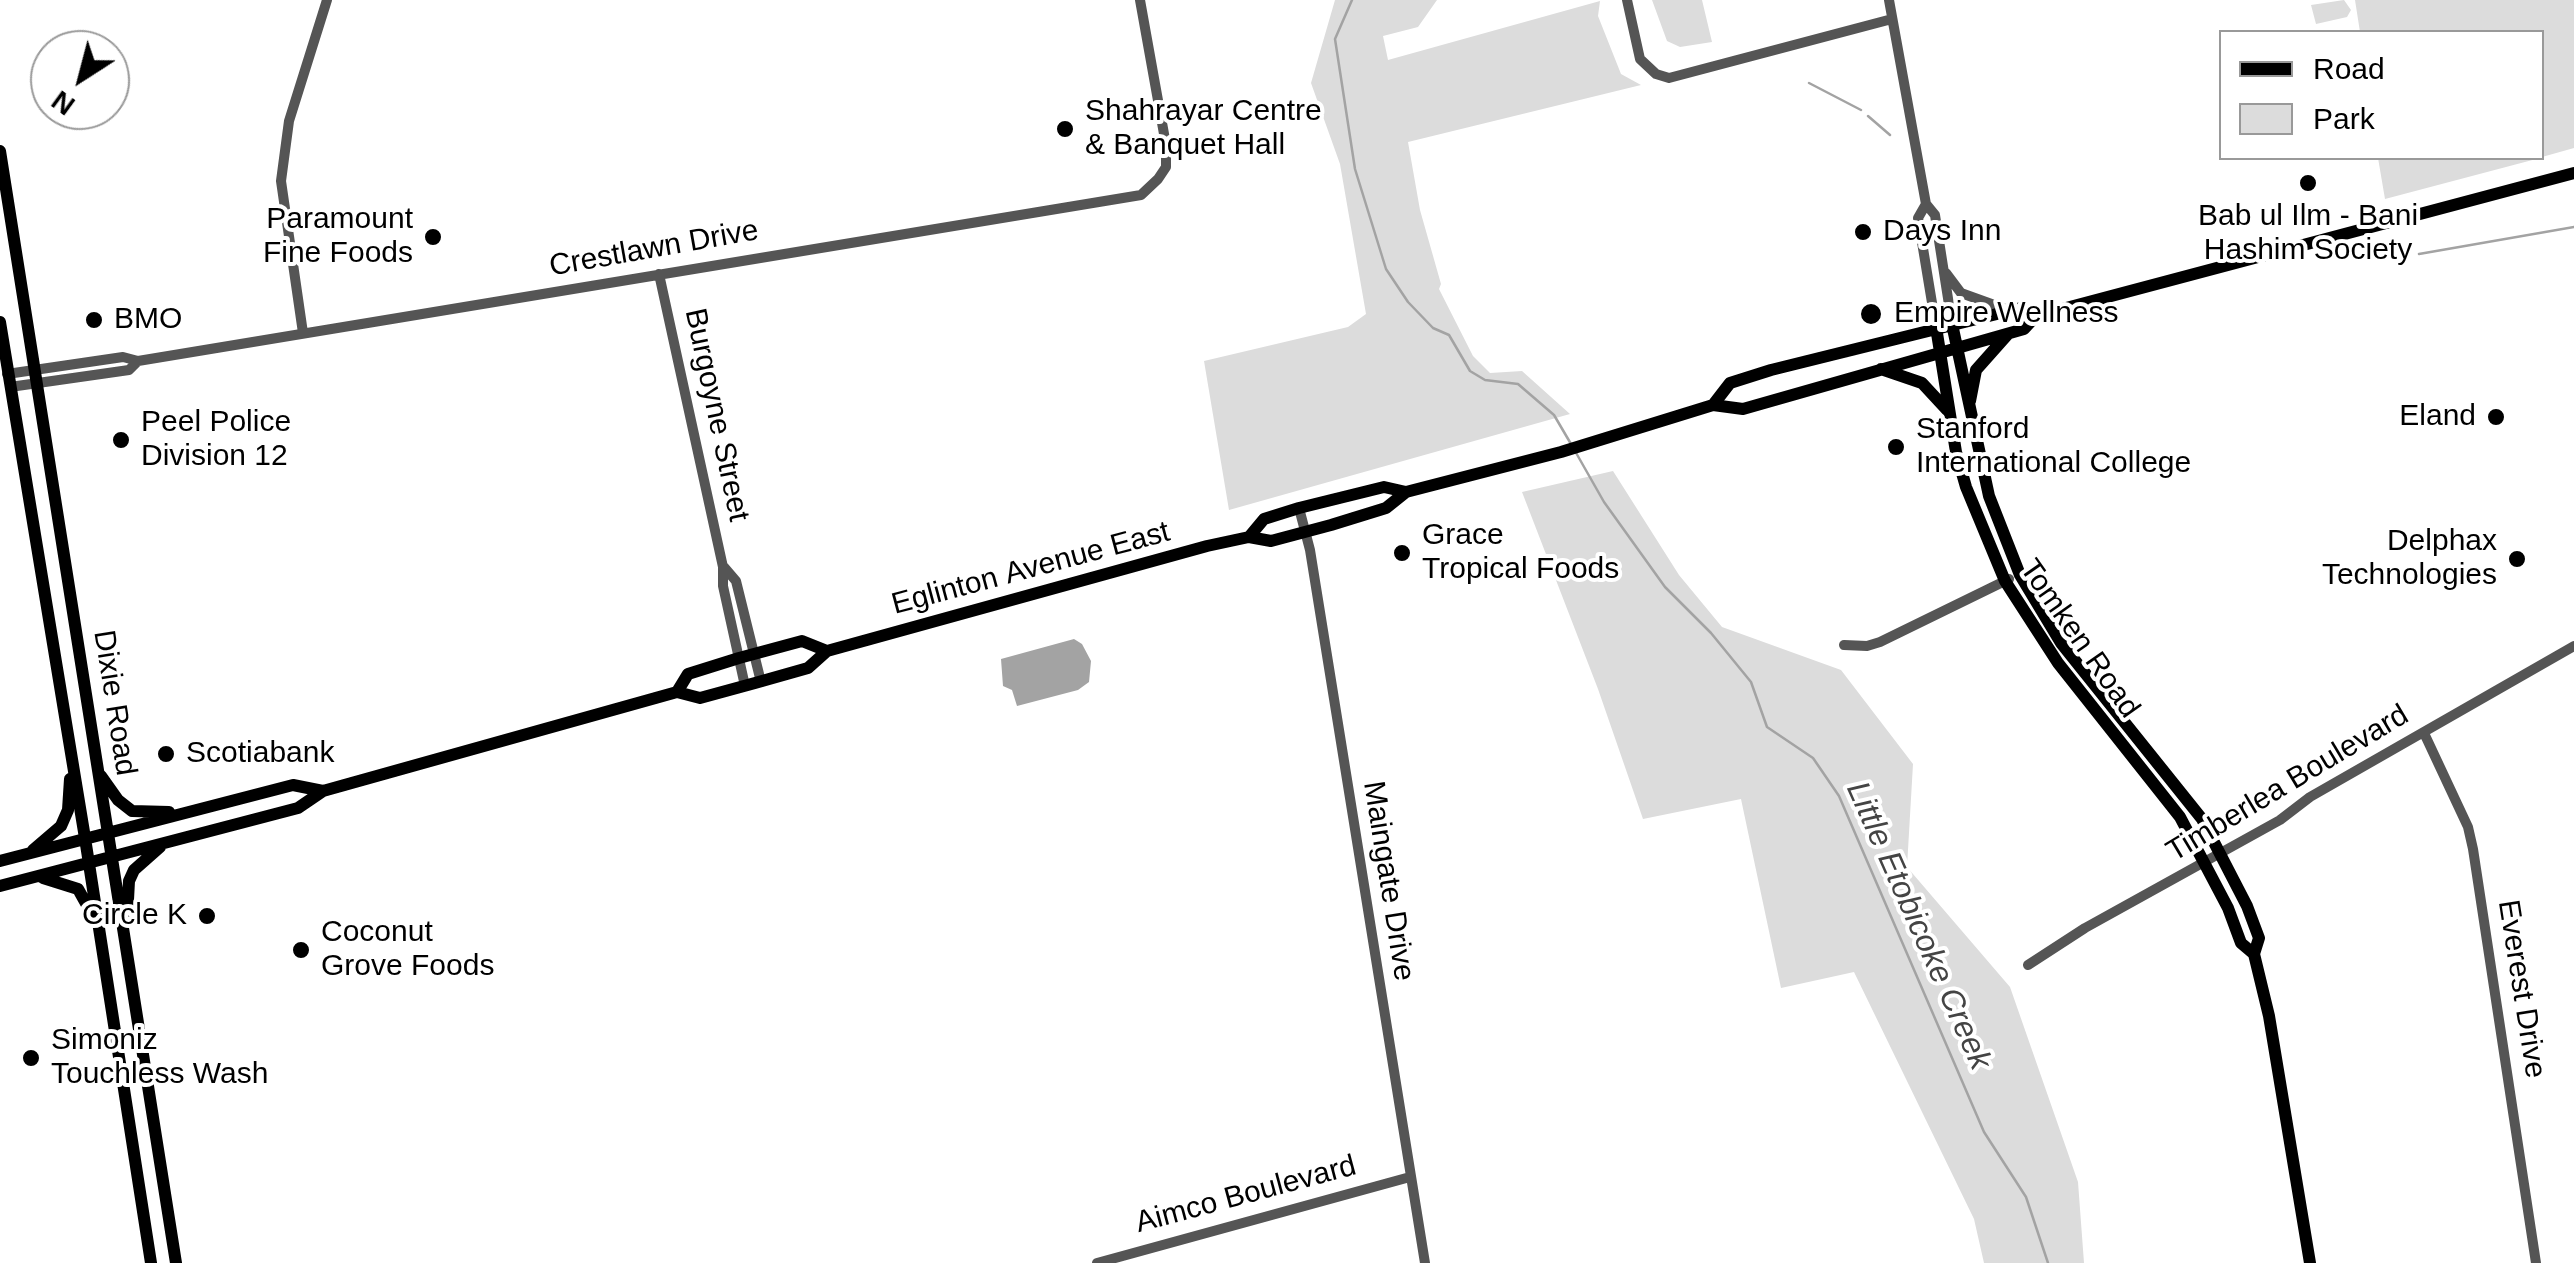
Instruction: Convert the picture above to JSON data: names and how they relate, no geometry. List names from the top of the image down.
{
  "streets": {
    "main road": ["Eglinton Avenue East", "Tomken Road", "Dixie Road"],
    "street": [
      "Crestlawn Drive",
      "Burgoyne Street",
      "Timberlea Boulevard",
      "Maingate Drive",
      "Everest Drive",
      "Aimco Boulevard"
    ]
  },
  "crossings": [
    ["Crestlawn Drive", "Burgoyne Street"],
    ["Crestlawn Drive", "Dixie Road"],
    ["Burgoyne Street", "Eglinton Avenue East"],
    ["Eglinton Avenue East", "Tomken Road"],
    ["Eglinton Avenue East", "Dixie Road"],
    ["Eglinton Avenue East", "Maingate Drive"],
    ["Tomken Road", "Timberlea Boulevard"],
    ["Timberlea Boulevard", "Everest Drive"],
    ["Maingate Drive", "Aimco Boulevard"]
  ],
  "water": ["Little Etobicoke Creek"],
  "places": [
    "Shahrayar Centre & Banquet Hall",
    "Bab ul Ilm - Bani Hashim Society",
    "Days Inn",
    "Paramount Fine Foods",
    "Empire Wellness",
    "BMO",
    "Eland",
    "Peel Police Division 12",
    "Stanford International College",
    "Grace Tropical Foods",
    "Delphax Technologies",
    "Scotiabank",
    "Circle K",
    "Coconut Grove Foods",
    "Simoniz Touchless Wash"
  ],
  "legend": ["Road", "Park"],
  "north": "bottom left"
}
